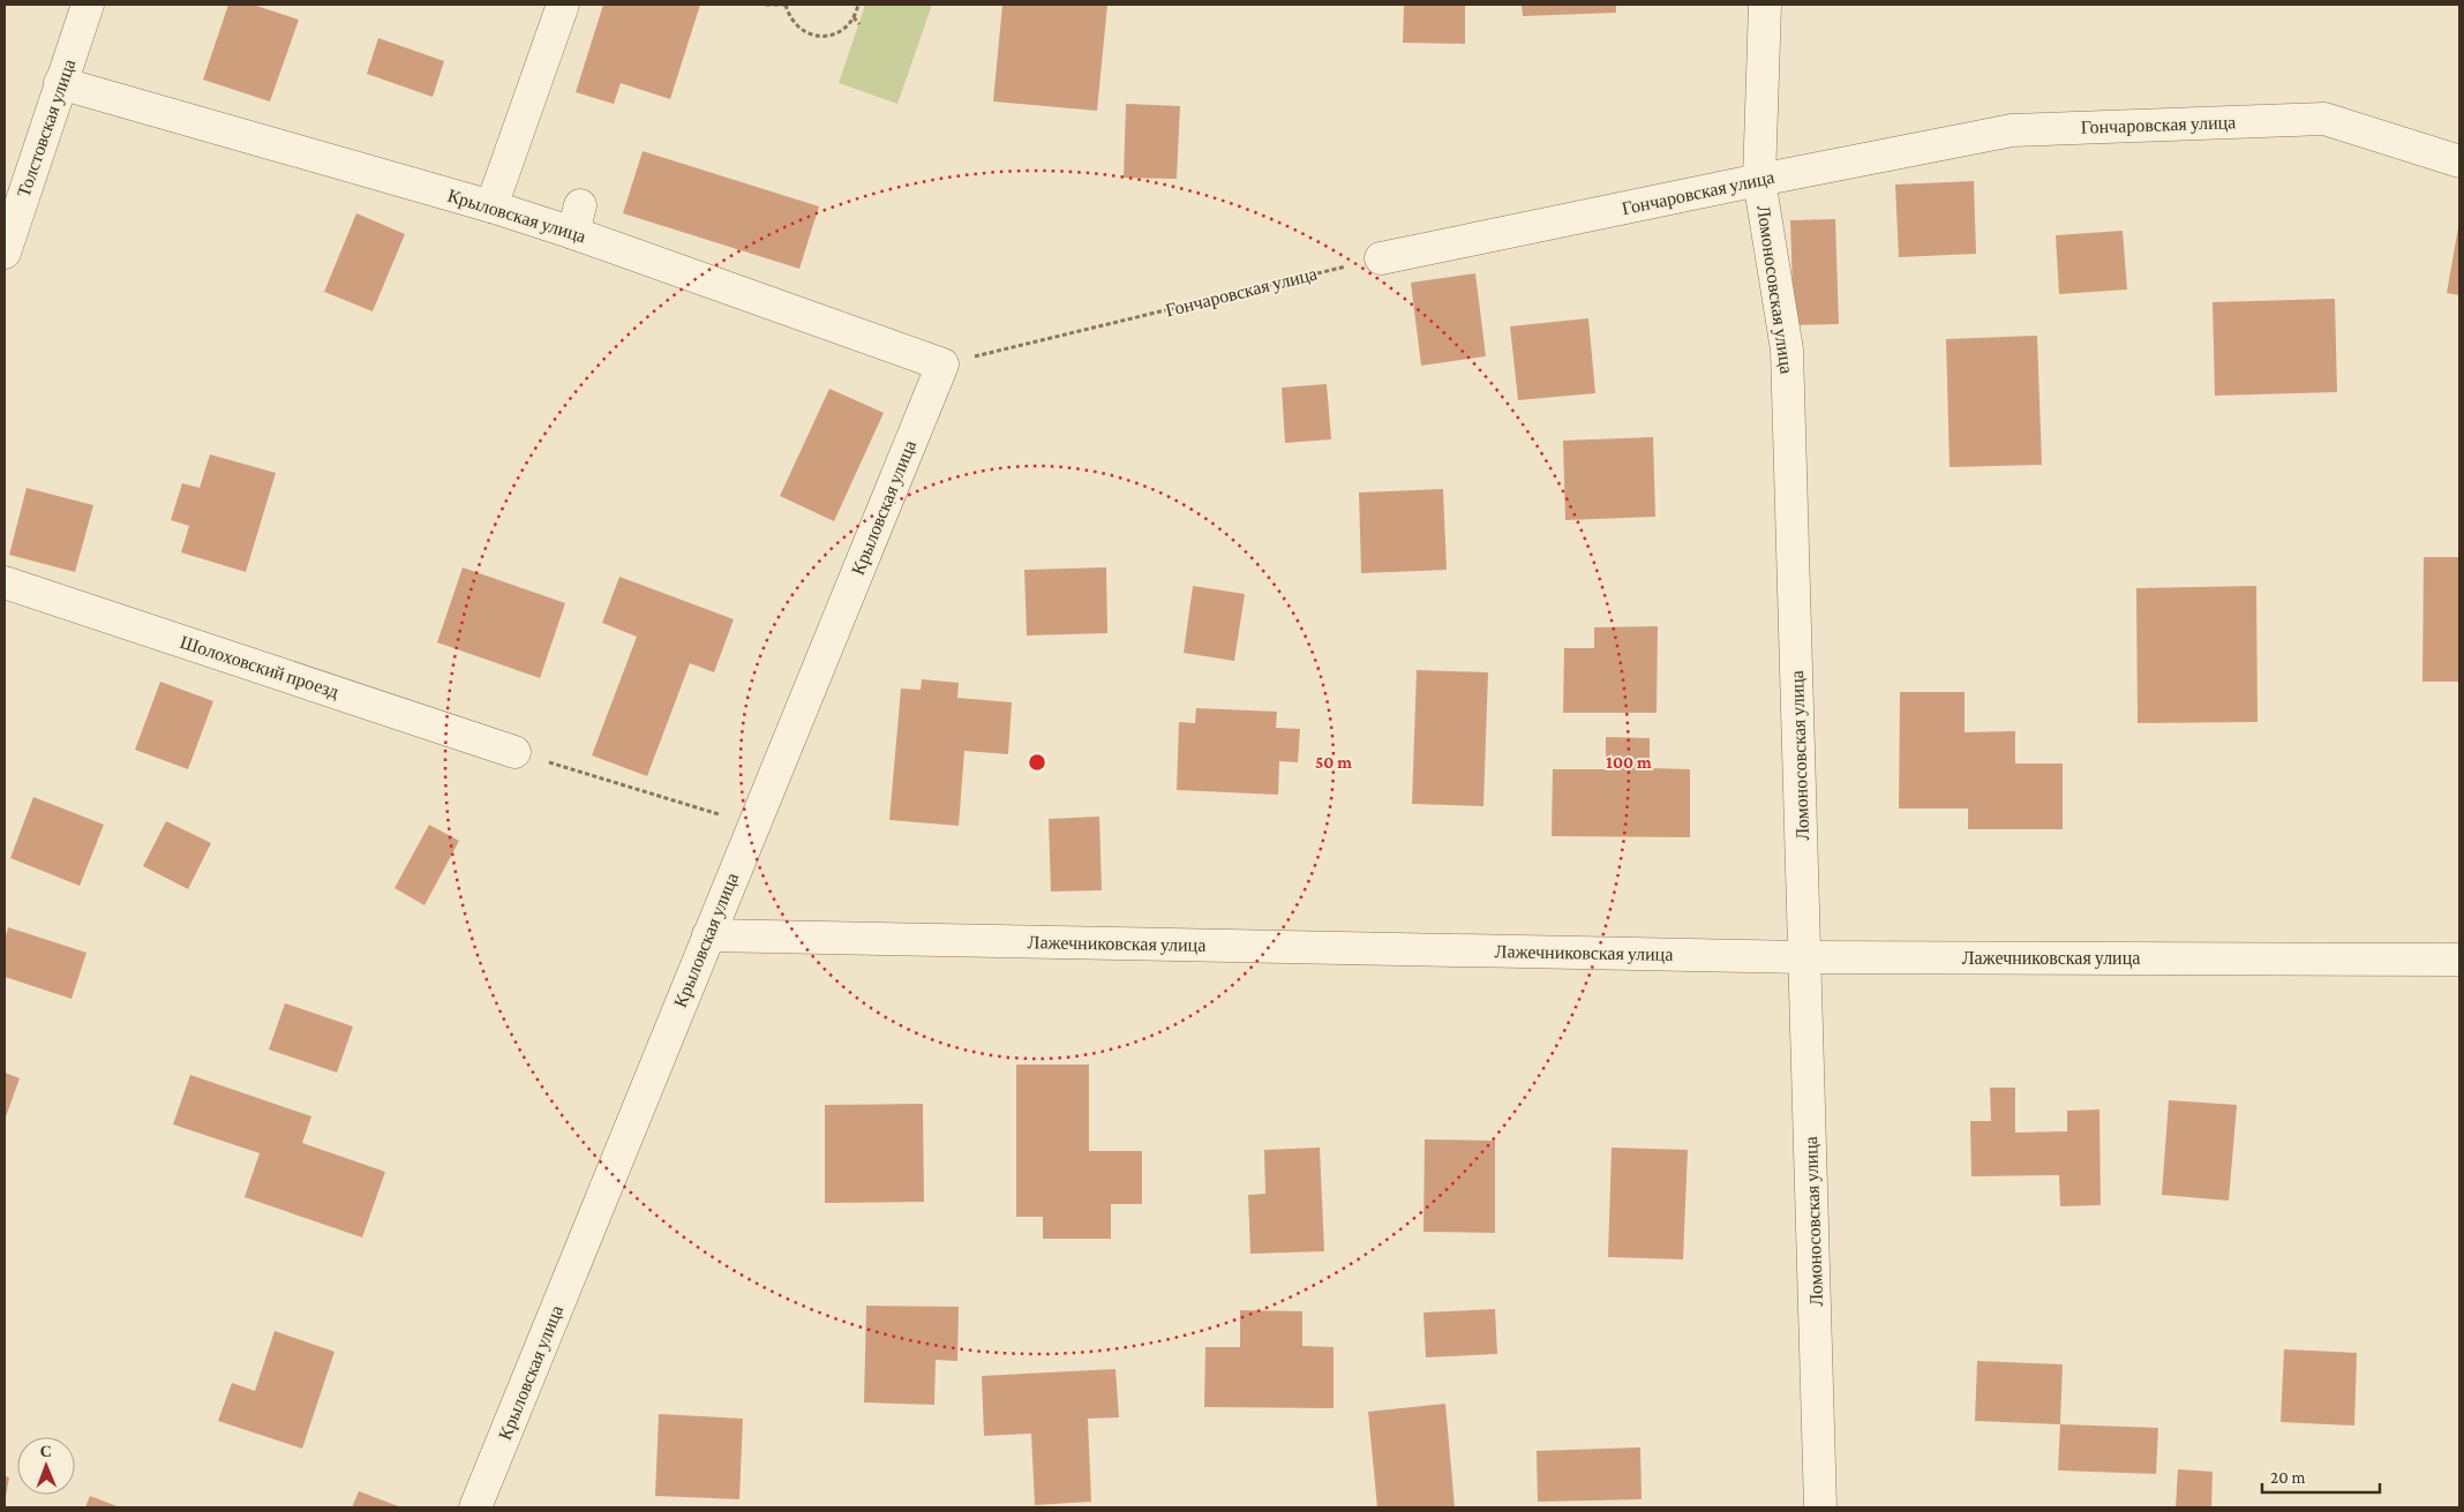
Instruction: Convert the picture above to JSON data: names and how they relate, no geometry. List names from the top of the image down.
{
  "streets": {
    "street": [
      "Гончаровская улица",
      "Толстовская улица",
      "Крыловская улица",
      "Ломоносовская улица",
      "Шолоховский проезд",
      "Лажечниковская улица"
    ]
  },
  "crossings": [
    ["Гончаровская улица", "Крыловская улица"],
    ["Гончаровская улица", "Ломоносовская улица"],
    ["Толстовская улица", "Крыловская улица"],
    ["Крыловская улица", "Лажечниковская улица"],
    ["Ломоносовская улица", "Лажечниковская улица"]
  ],
  "scale_bar": "20 m",
  "north": "top",
  "rings": ["50 m", "100 m"]
}
